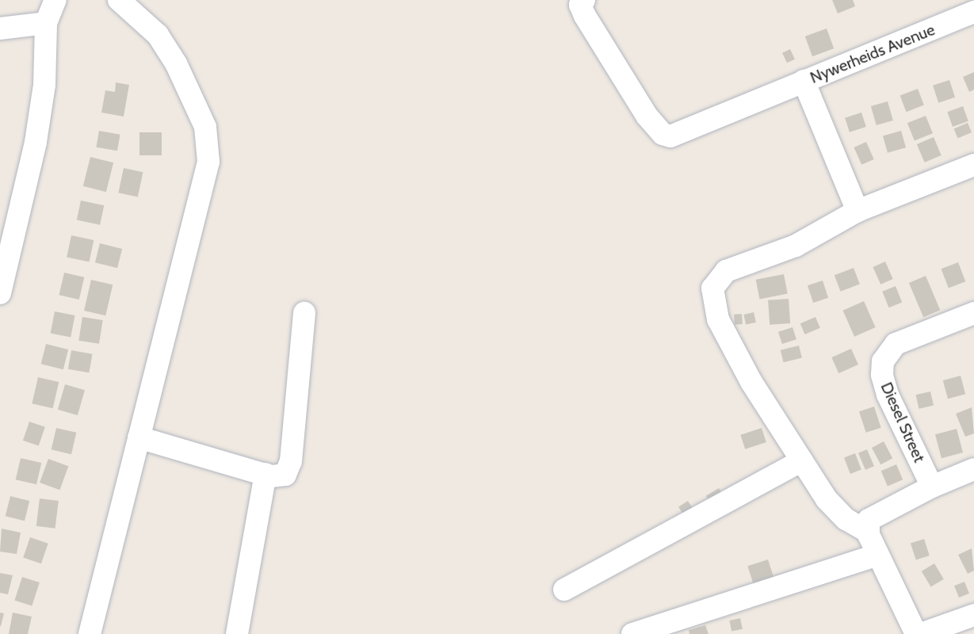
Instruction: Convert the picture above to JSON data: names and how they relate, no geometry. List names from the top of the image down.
{
  "streets": {
    "street": ["Nywerheids Avenue", "Diesel Street"]
  }
}
